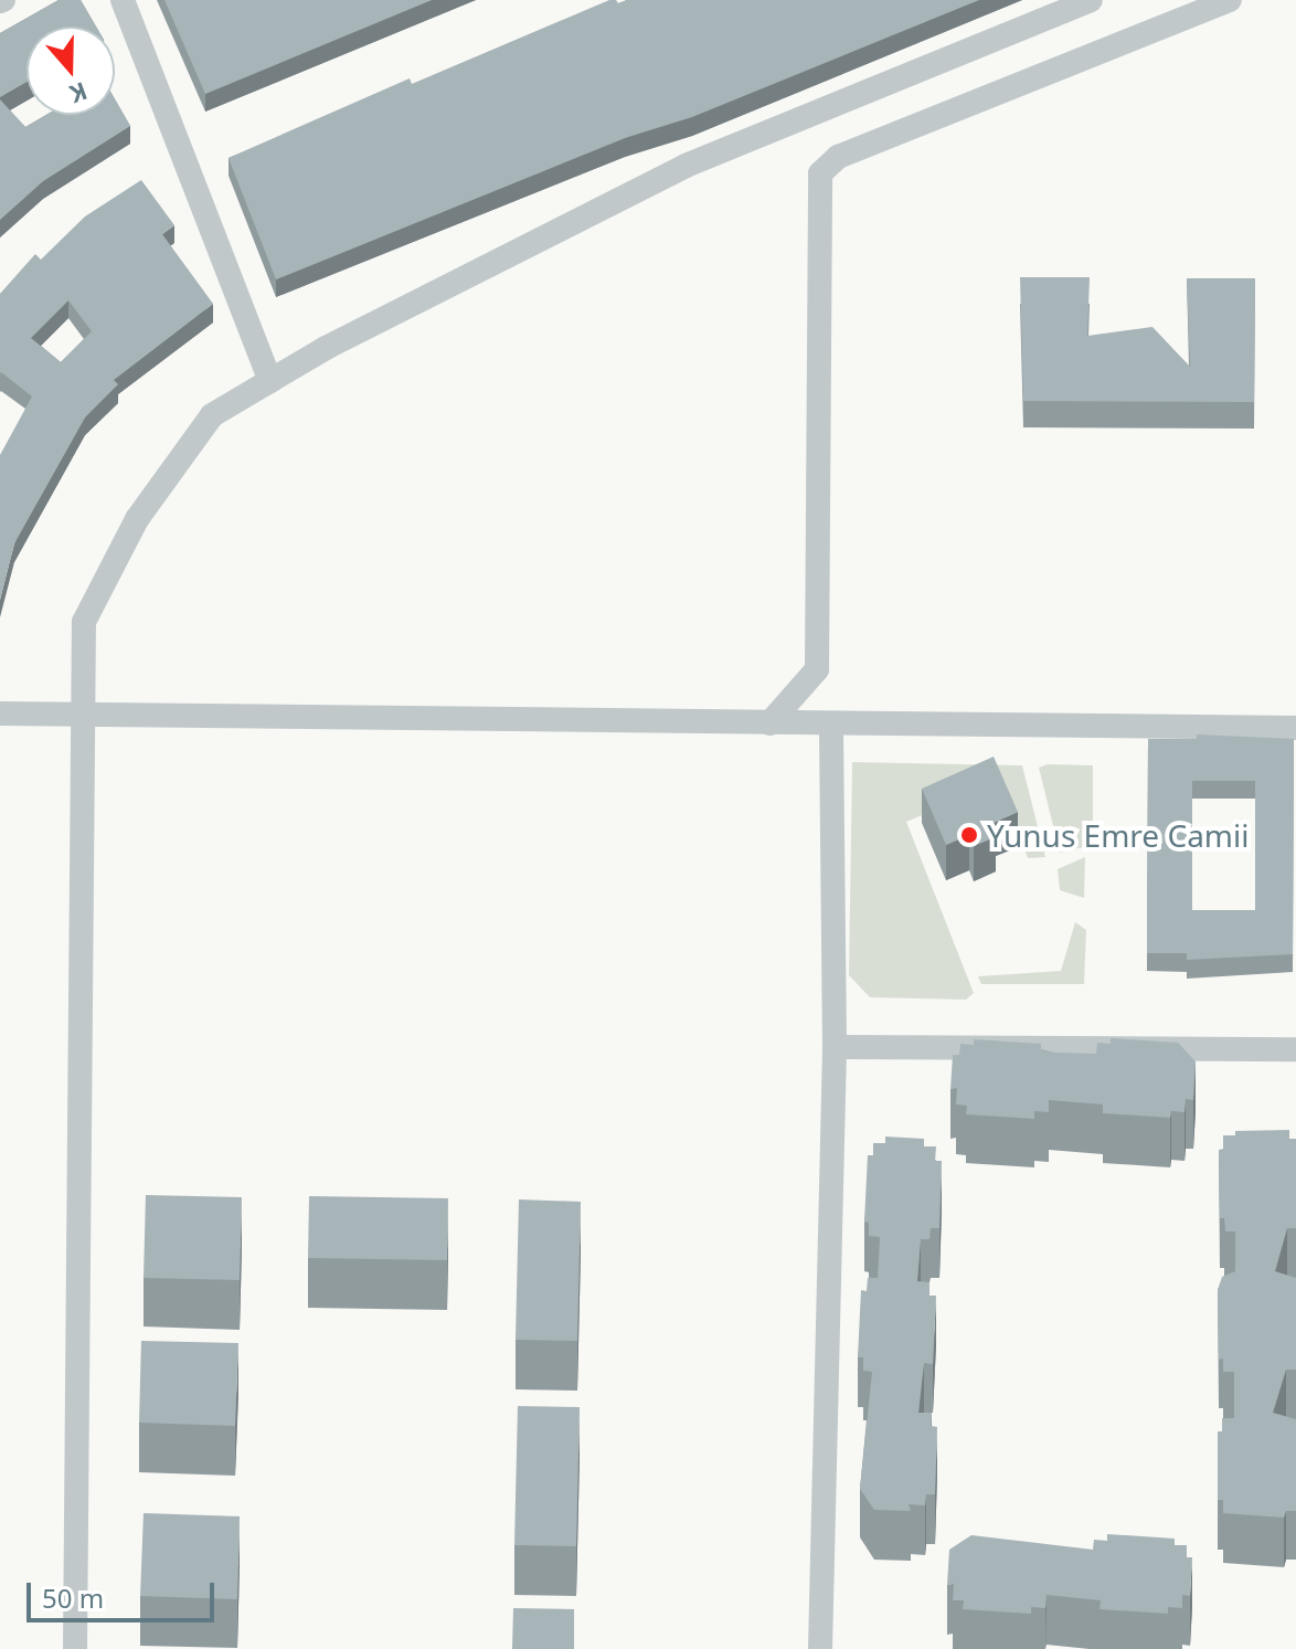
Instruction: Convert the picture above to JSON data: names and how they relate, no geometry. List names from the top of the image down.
{
  "places": ["Yunus Emre Camii"],
  "scale_bar": "50 m",
  "north": "bottom"
}
